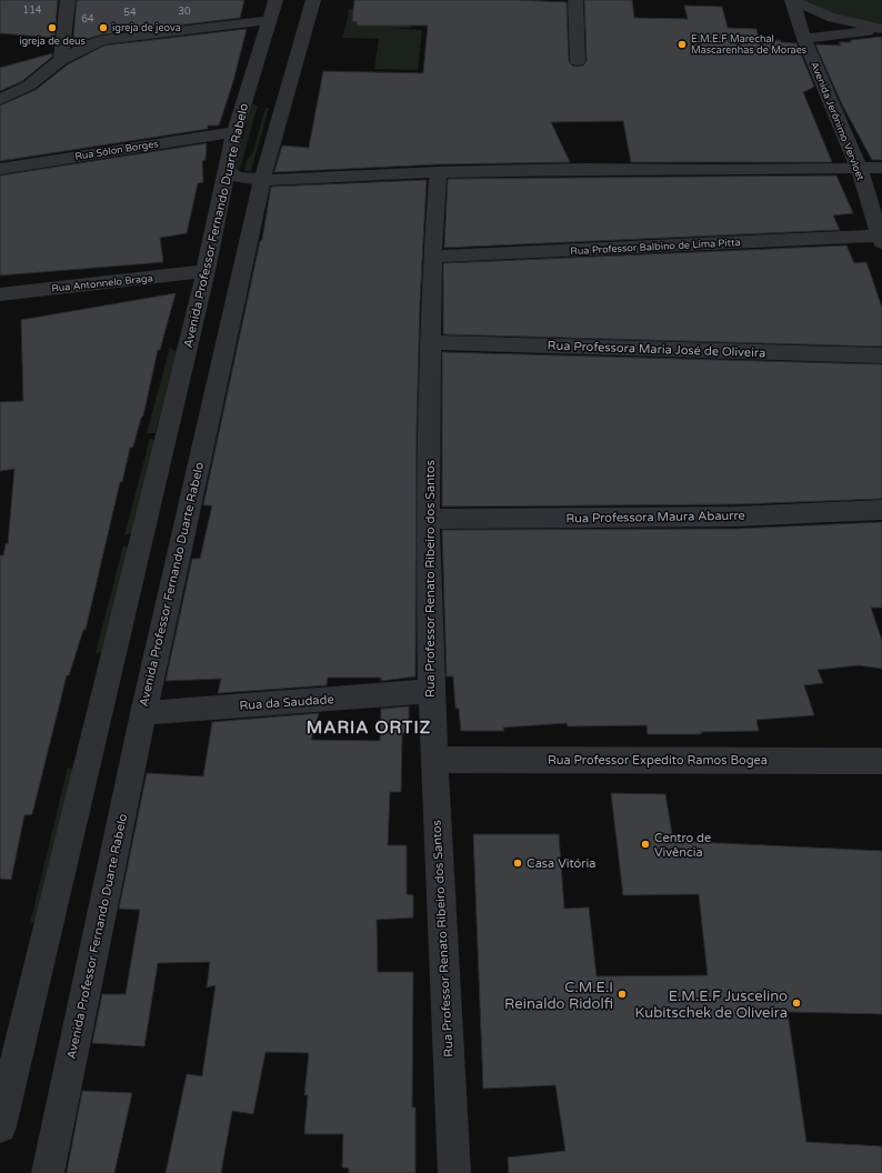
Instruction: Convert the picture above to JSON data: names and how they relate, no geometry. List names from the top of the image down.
{
  "streets": {
    "street": [
      "Avenida Jerônimo Vervloet",
      "Rua Sólon Borges",
      "Avenida Professor Fernando Duarte Rabelo",
      "Rua Professor Balbino de Lima Pitta",
      "Rua Antonnelo Braga",
      "Rua Professora Maria José de Oliveira",
      "Rua Professora Maura Abaurre",
      "Rua Professor Renato Ribeiro dos Santos",
      "Rua da Saudade",
      "Rua Professor Expedito Ramos Bogea"
    ]
  },
  "crossings": [
    ["Avenida Jerônimo Vervloet", "Rua Professor Balbino de Lima Pitta"],
    ["Rua Sólon Borges", "Avenida Professor Fernando Duarte Rabelo"],
    ["Avenida Professor Fernando Duarte Rabelo", "Rua Antonnelo Braga"],
    ["Avenida Professor Fernando Duarte Rabelo", "Rua da Saudade"],
    ["Rua Professor Balbino de Lima Pitta", "Rua Professor Renato Ribeiro dos Santos"],
    ["Rua Professora Maria José de Oliveira", "Rua Professor Renato Ribeiro dos Santos"],
    ["Rua Professora Maura Abaurre", "Rua Professor Renato Ribeiro dos Santos"],
    ["Rua Professor Renato Ribeiro dos Santos", "Rua da Saudade"],
    ["Rua Professor Renato Ribeiro dos Santos", "Rua Professor Expedito Ramos Bogea"]
  ],
  "districts": ["MARIA ORTIZ"],
  "places": [
    "igreja de deus",
    "igreja de jeova",
    "E.M.E.F Marechal Mascarenhas de Moraes",
    "Centro de Vivência",
    "Casa Vitória",
    "C.M.E.I Reinaldo Ridolfi",
    "E.M.E.F Juscelino Kubitschek de Oliveira"
  ],
  "house_numbers": [
    "114",
    "30",
    "54",
    "64"
  ]
}
